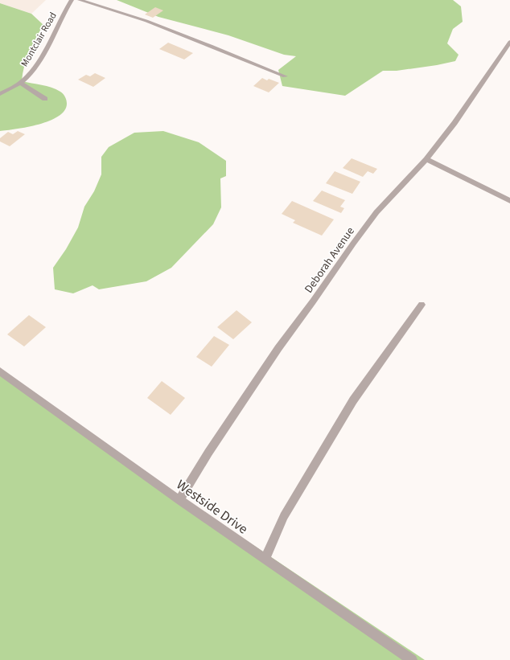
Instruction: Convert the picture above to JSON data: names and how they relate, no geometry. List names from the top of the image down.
{
  "streets": {
    "street": ["Montclair Road", "Deborah Avenue", "Westside Drive"]
  },
  "crossings": [
    ["Deborah Avenue", "Westside Drive"]
  ]
}
